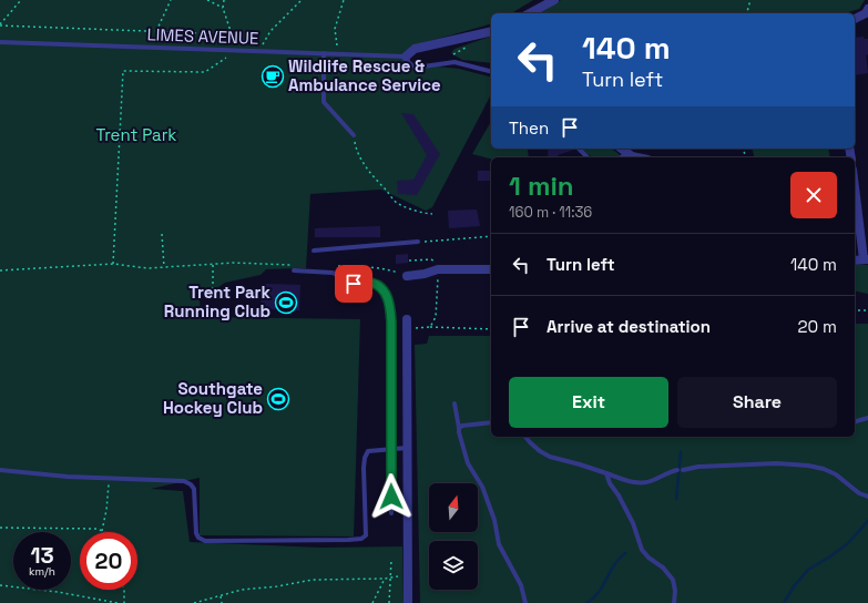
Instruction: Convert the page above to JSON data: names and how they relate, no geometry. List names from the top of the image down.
{
  "streets": {
    "lane": ["LIMES AVENUE"]
  },
  "parks": ["Trent Park"],
  "places": {
    "cafe": ["Wildlife Rescue & Ambulance Service"],
    "sports": ["Trent Park Running Club", "Southgate Hockey Club"]
  },
  "north": "top",
  "page": {
    "turn": ["140 m", "Turn left"],
    "then": "Then",
    "heading": ["1 min", "160 m · 11:36"],
    "list": [
      {
        "name": "Turn left",
        "value": "140 m"
      },
      {
        "name": "Arrive at destination",
        "value": "20 m"
      }
    ],
    "buttons": ["Exit", "Share"],
    "speed": "13 km/h",
    "limit": "20"
  }
}
